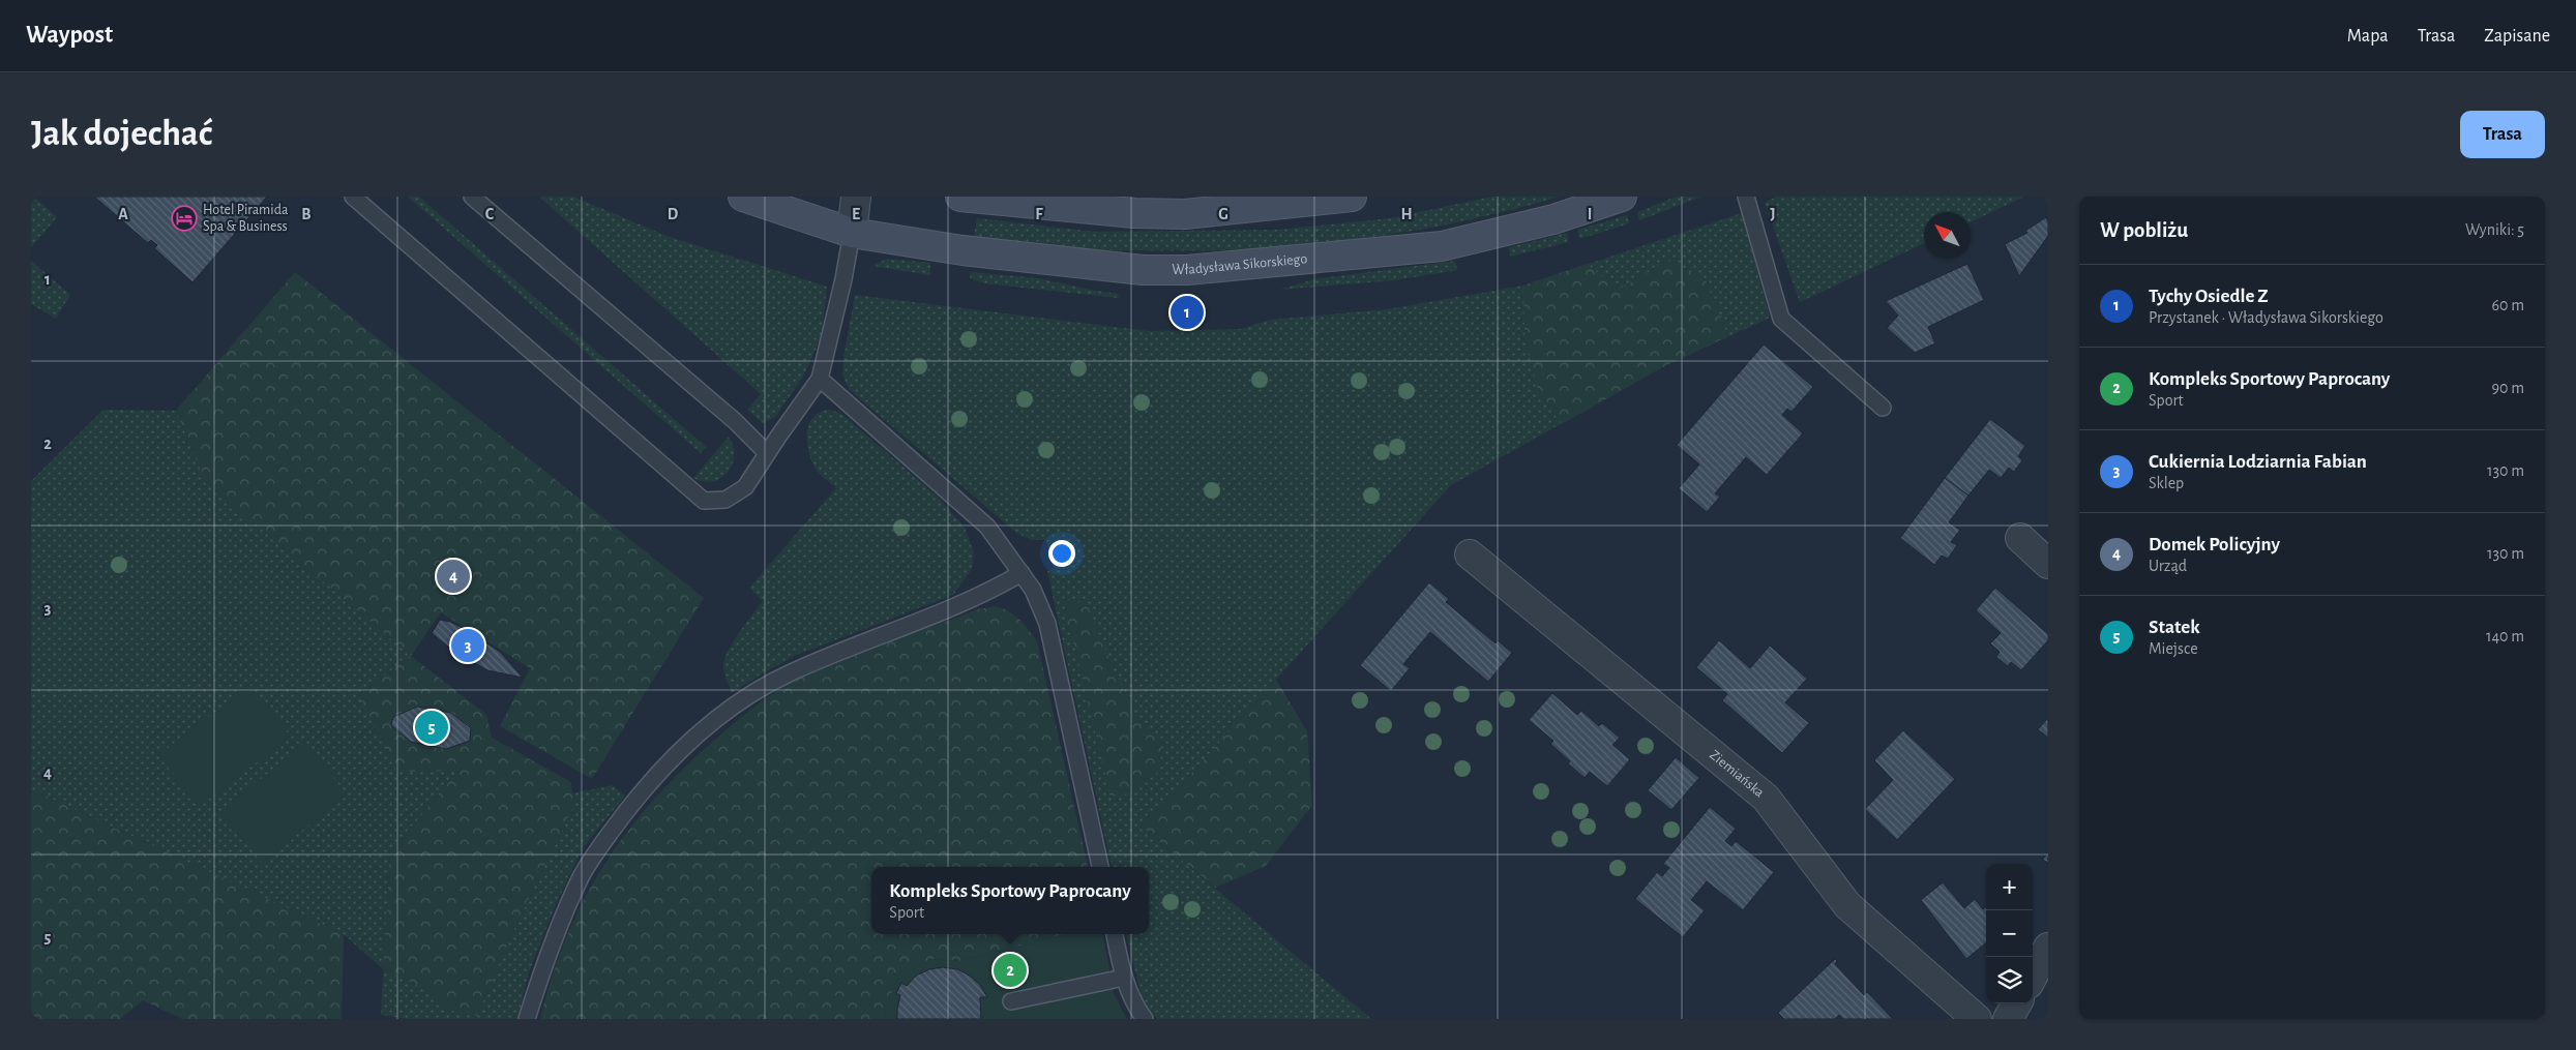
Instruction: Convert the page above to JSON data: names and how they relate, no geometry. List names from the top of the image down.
{
  "streets": {
    "street": ["Władysława Sikorskiego", "Ziemiańska"]
  },
  "places": {
    "hotel": ["Hotel Piramida Spa & Business"]
  },
  "north": "top left",
  "page": {
    "header": "Waypost",
    "nav": ["Mapa", "Trasa", "Zapisane"],
    "buttons": "Trasa",
    "title": "Jak dojechać",
    "heading": ["W pobliżu", "Wyniki: 5"],
    "list": [
      {
        "mark": "1",
        "name": "Tychy Osiedle Z",
        "note": "Przystanek · Władysława Sikorskiego",
        "value": "60 m"
      },
      {
        "mark": "2",
        "name": "Kompleks Sportowy Paprocany",
        "note": "Sport",
        "value": "90 m"
      },
      {
        "mark": "3",
        "name": "Cukiernia Lodziarnia Fabian",
        "note": "Sklep",
        "value": "130 m"
      },
      {
        "mark": "4",
        "name": "Domek Policyjny",
        "note": "Urząd",
        "value": "130 m"
      },
      {
        "mark": "5",
        "name": "Statek",
        "note": "Miejsce",
        "value": "140 m"
      }
    ],
    "pins": [
      "1",
      "4",
      "3",
      "5",
      "2"
    ],
    "map_buttons": ["+", "−"],
    "popup": ["Kompleks Sportowy Paprocany", "Sport"]
  },
  "grid": {
    "columns": [
      "A",
      "B",
      "C",
      "D",
      "E",
      "F",
      "G",
      "H",
      "I",
      "J"
    ],
    "rows": [
      "1",
      "2",
      "3",
      "4",
      "5"
    ]
  }
}
